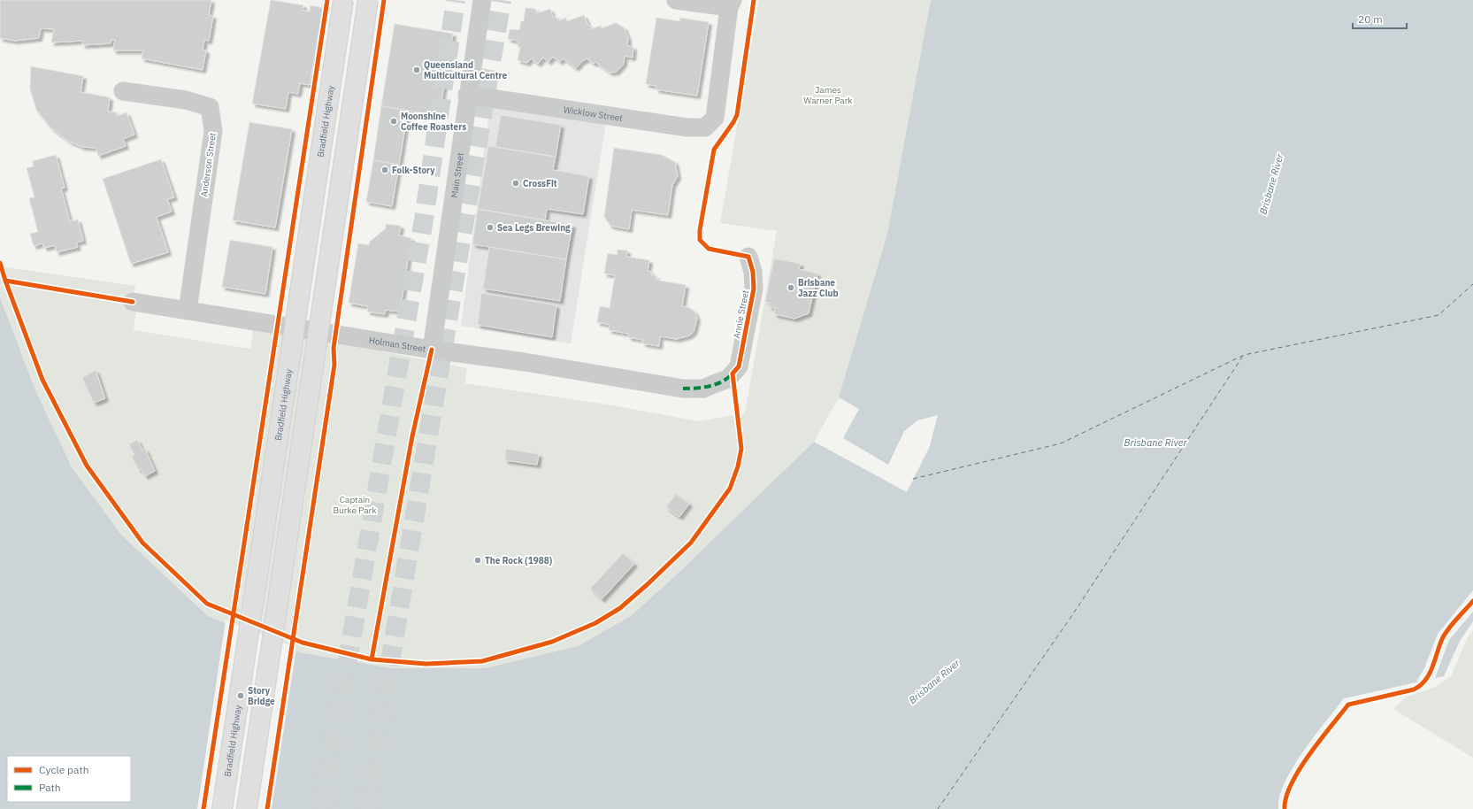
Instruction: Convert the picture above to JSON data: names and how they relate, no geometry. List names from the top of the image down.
{
  "streets": {
    "highway": ["Bradfield Highway"],
    "street": [
      "Wicklow Street",
      "Anderson Street",
      "Main Street",
      "Annie Street",
      "Holman Street"
    ]
  },
  "crossings": [
    ["Wicklow Street", "Main Street"],
    ["Anderson Street", "Holman Street"],
    ["Main Street", "Holman Street"],
    ["Annie Street", "Holman Street"]
  ],
  "water": ["Brisbane River"],
  "parks": ["James Warner Park", "Captain Burke Park"],
  "places": [
    "Queensland Multicultural Centre",
    "Moonshine Coffee Roasters",
    "Folk-Story",
    "CrossFit",
    "Sea Legs Brewing",
    "Brisbane Jazz Club",
    "The Rock (1988)",
    "Story Bridge"
  ],
  "legend": ["Cycle path", "Path"],
  "scale_bar": "20 m"
}
